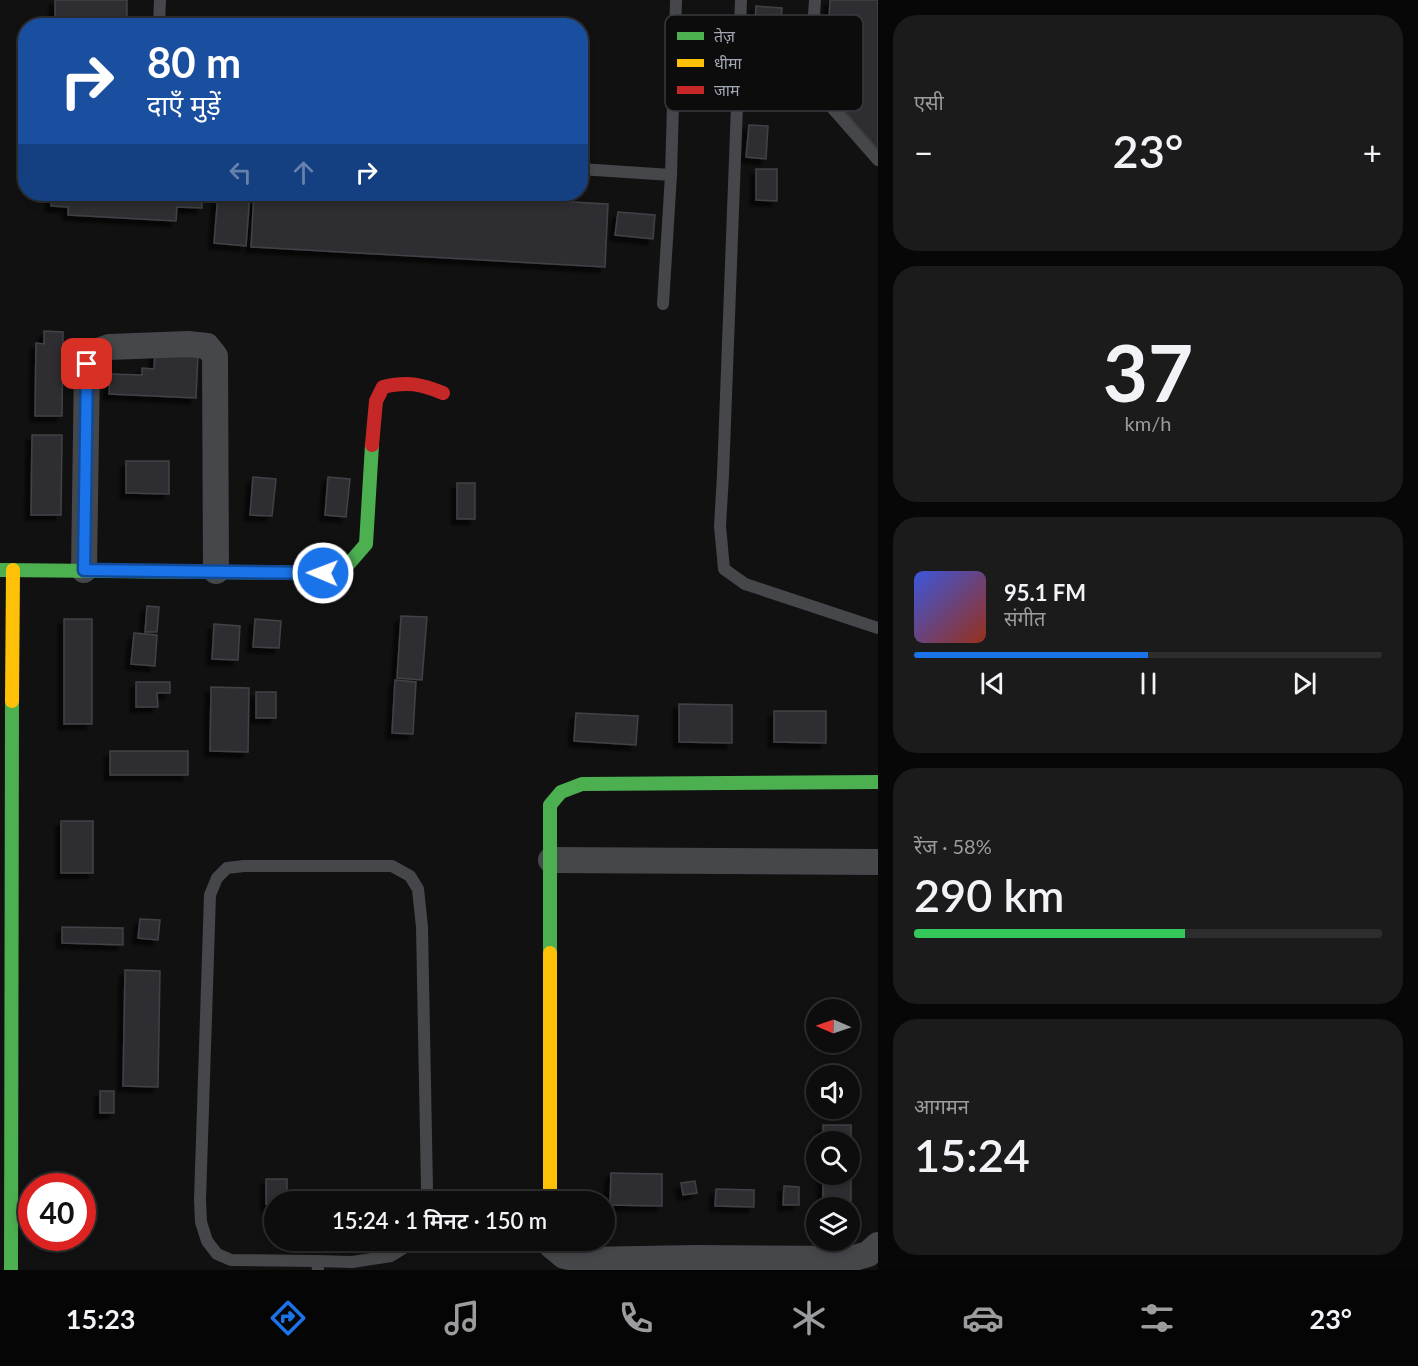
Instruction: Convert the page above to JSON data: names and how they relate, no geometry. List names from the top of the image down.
{
  "legend": ["तेज़", "धीमा", "जाम"],
  "north": "left",
  "page": {
    "tile": [
      "एसी",
      ["37", "km/h"],
      ["रेंज · 58%", "290 km"],
      ["आगमन", "15:24"]
    ],
    "turn": ["80 m", "दाएँ मुड़ें"],
    "heat": ["−", "23°", "+"],
    "song": ["95.1 FM", "संगीत"],
    "limit": "40",
    "trip": "15:24 · 1 मिनट · 150 m",
    "tabs": ["15:23", "23°"]
  }
}
